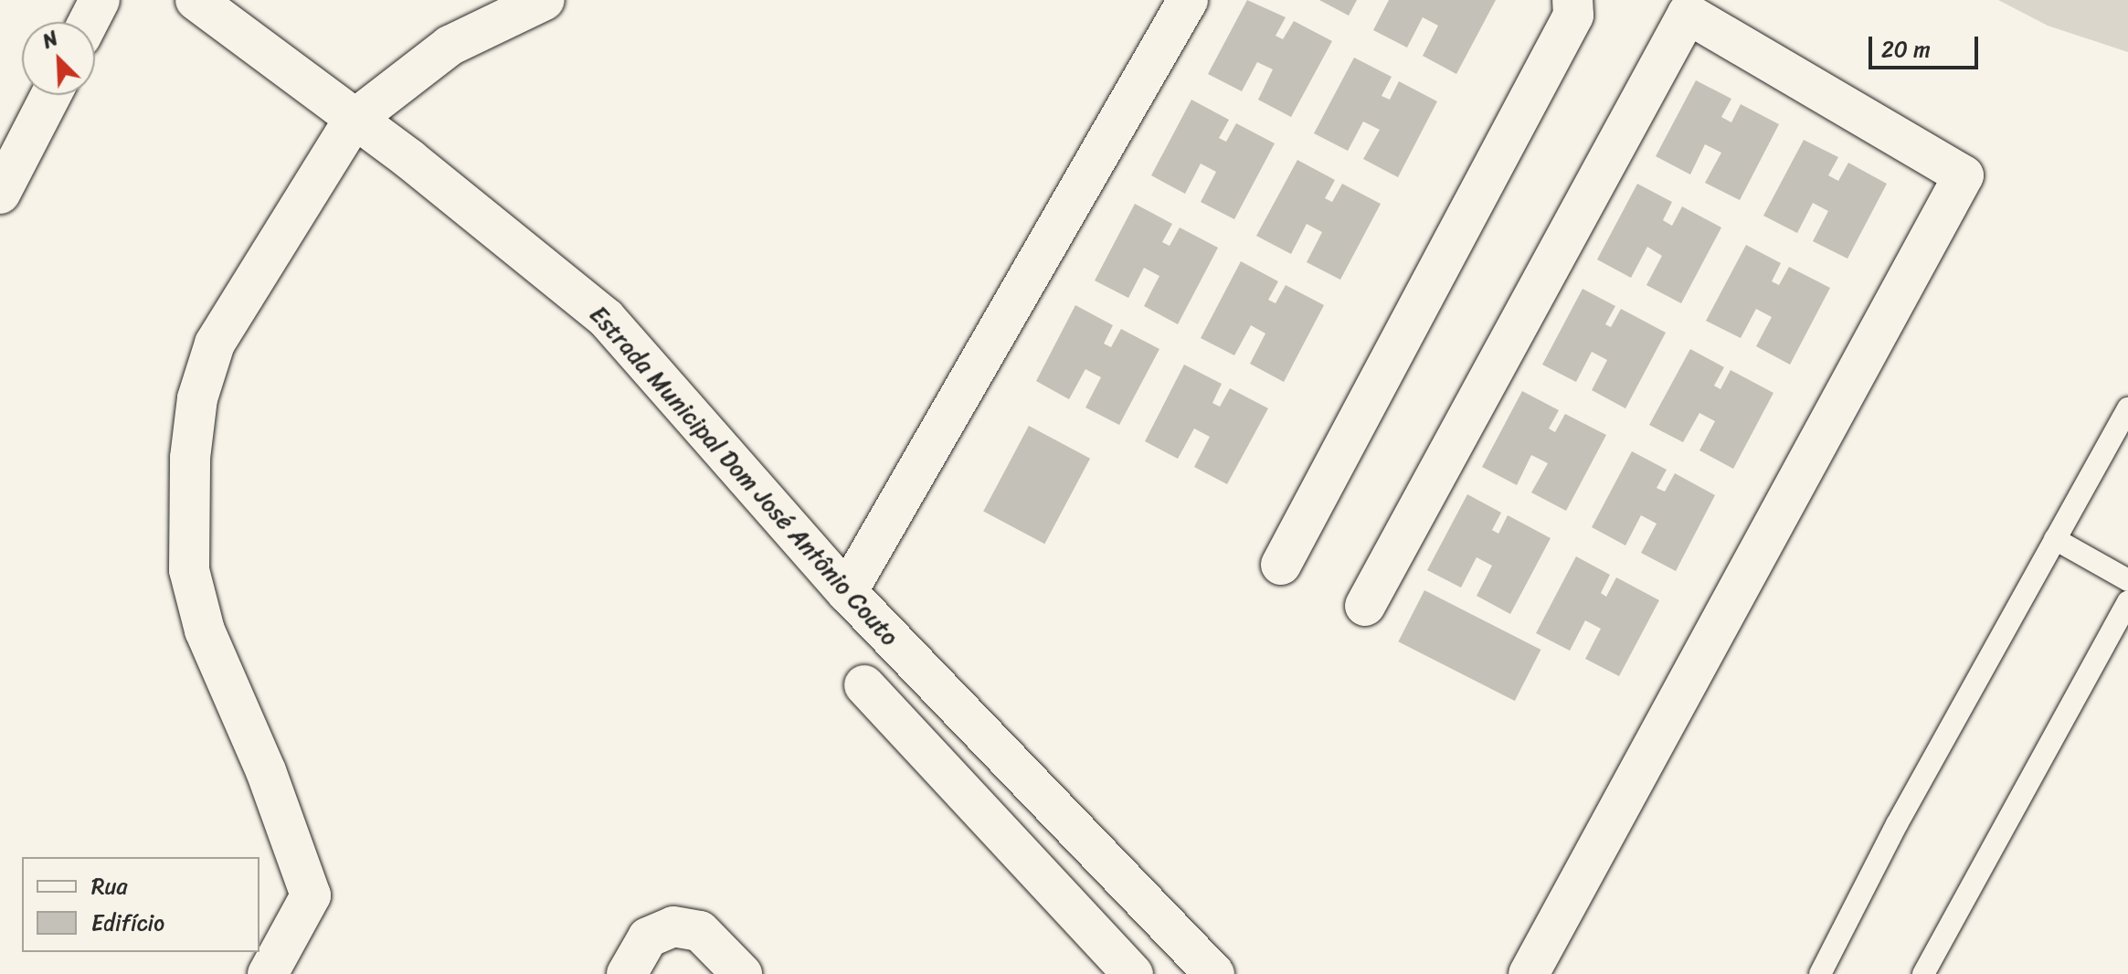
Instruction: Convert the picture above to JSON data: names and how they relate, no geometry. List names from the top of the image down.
{
  "streets": {
    "street": ["Estrada Municipal Dom José Antônio Couto"]
  },
  "legend": ["Rua", "Edifício"],
  "scale_bar": "20 m",
  "north": "top left"
}
